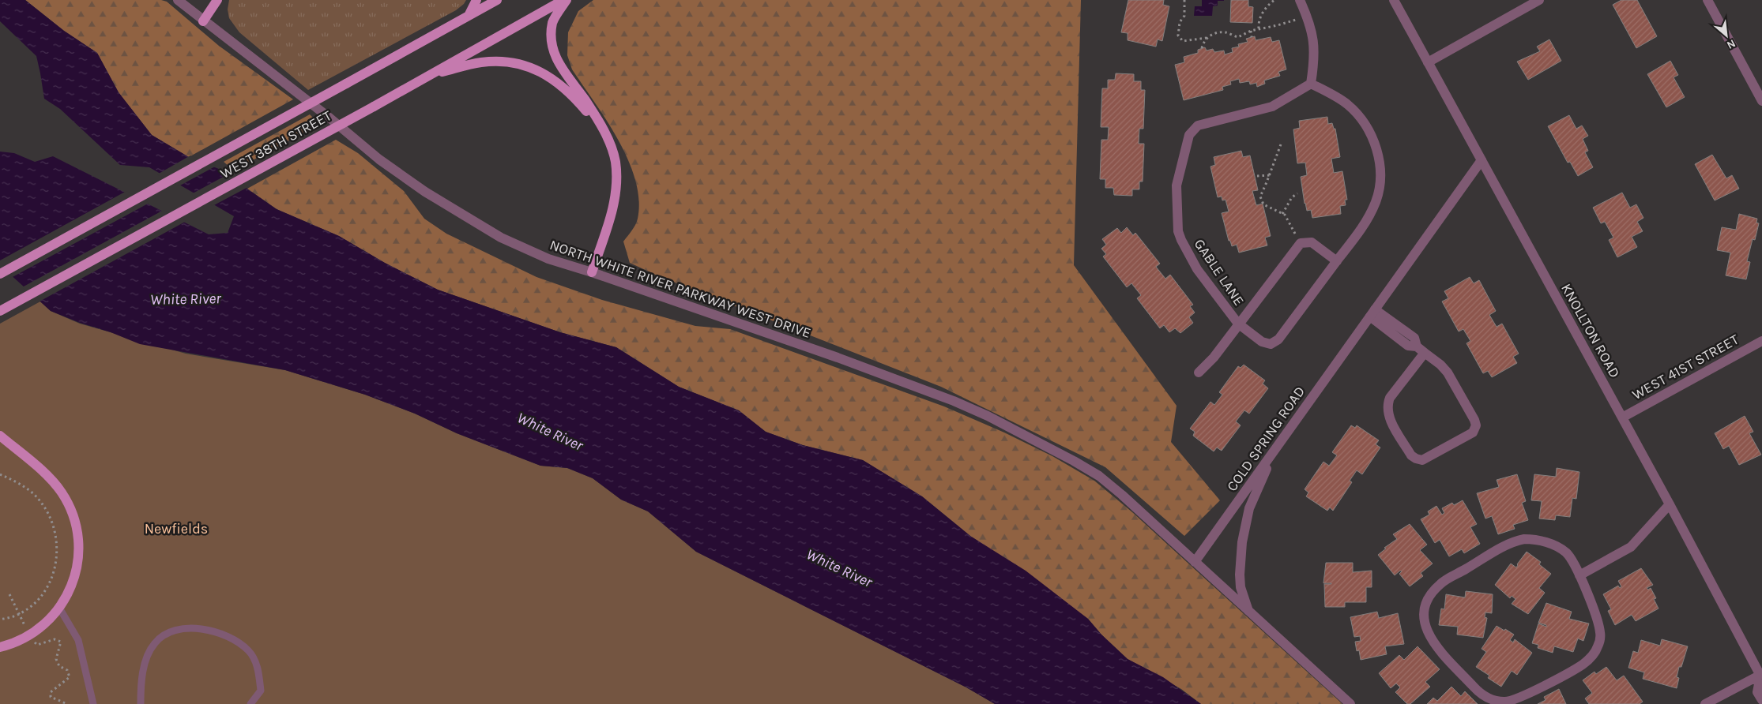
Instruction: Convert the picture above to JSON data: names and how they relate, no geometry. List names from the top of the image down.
{
  "streets": {
    "main road": ["WEST 38TH STREET"],
    "street": [
      "GABLE LANE",
      "NORTH WHITE RIVER PARKWAY WEST DRIVE",
      "KNOLLTON ROAD",
      "WEST 41ST STREET",
      "COLD SPRING ROAD"
    ]
  },
  "crossings": [
    ["NORTH WHITE RIVER PARKWAY WEST DRIVE", "COLD SPRING ROAD"],
    ["KNOLLTON ROAD", "WEST 41ST STREET"],
    ["KNOLLTON ROAD", "COLD SPRING ROAD"]
  ],
  "water": ["White River"],
  "parks": ["Newfields"],
  "north": "bottom right"
}
